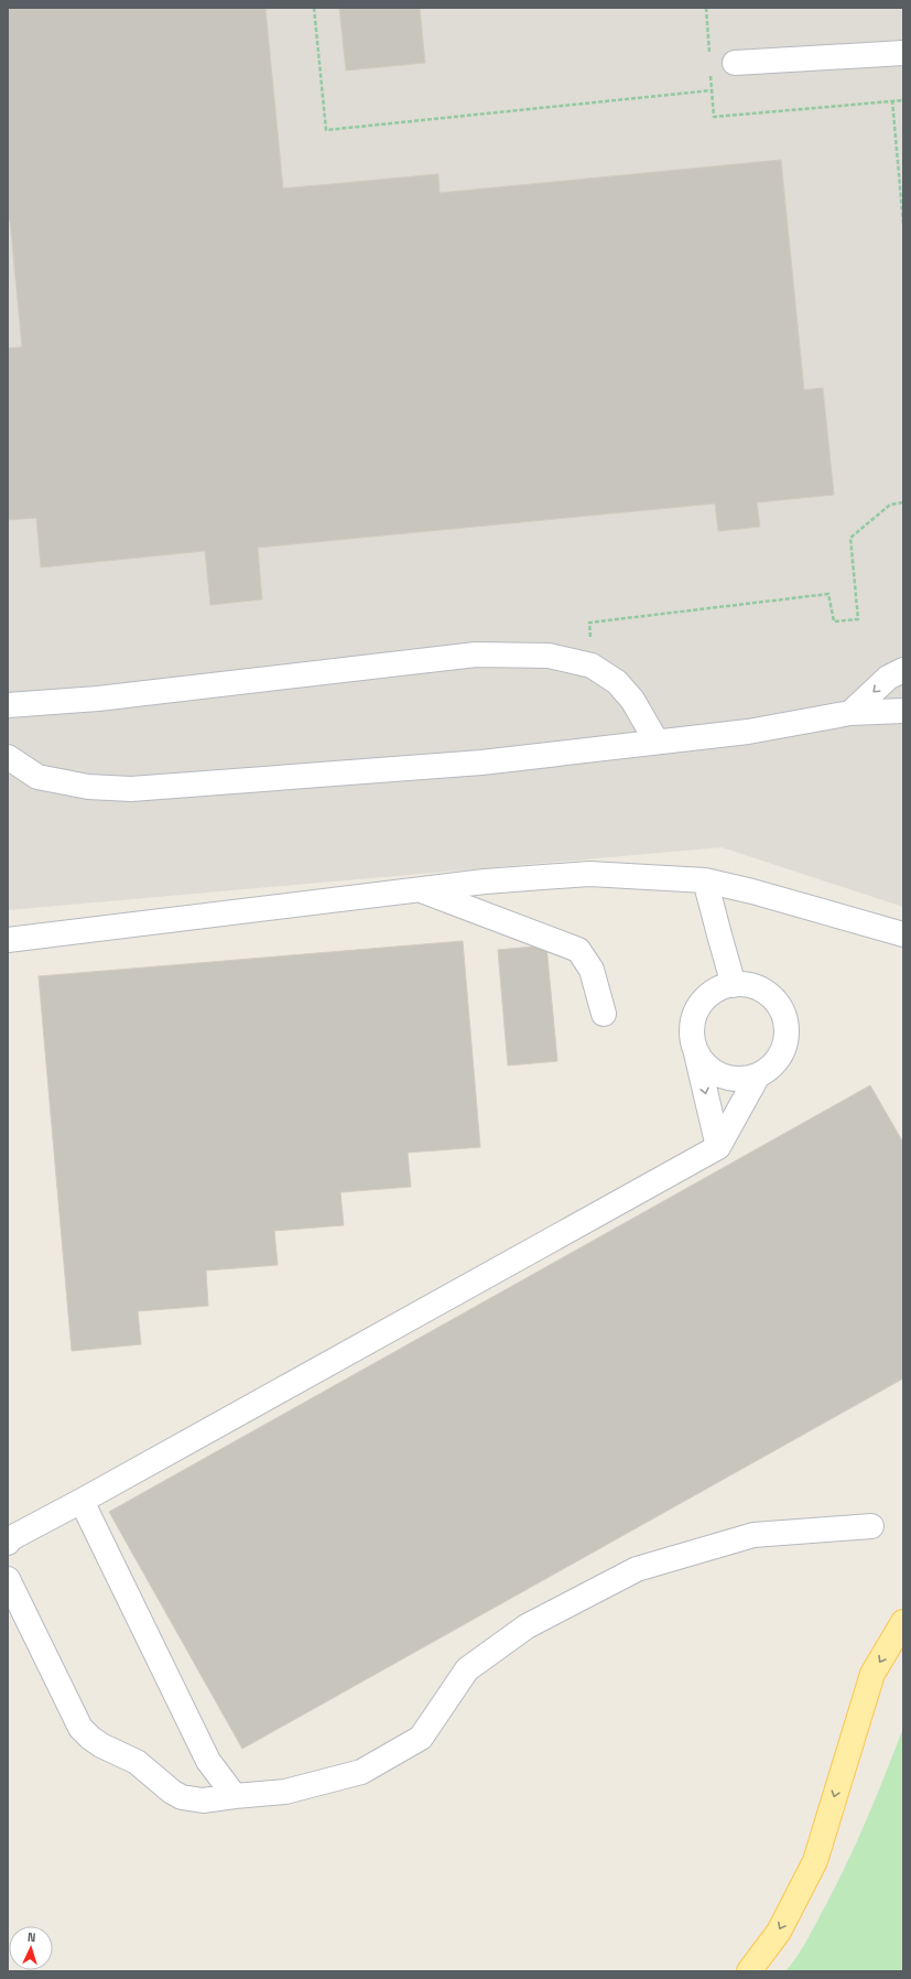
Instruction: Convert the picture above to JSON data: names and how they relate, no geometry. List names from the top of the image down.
{
  "north": "top"
}
